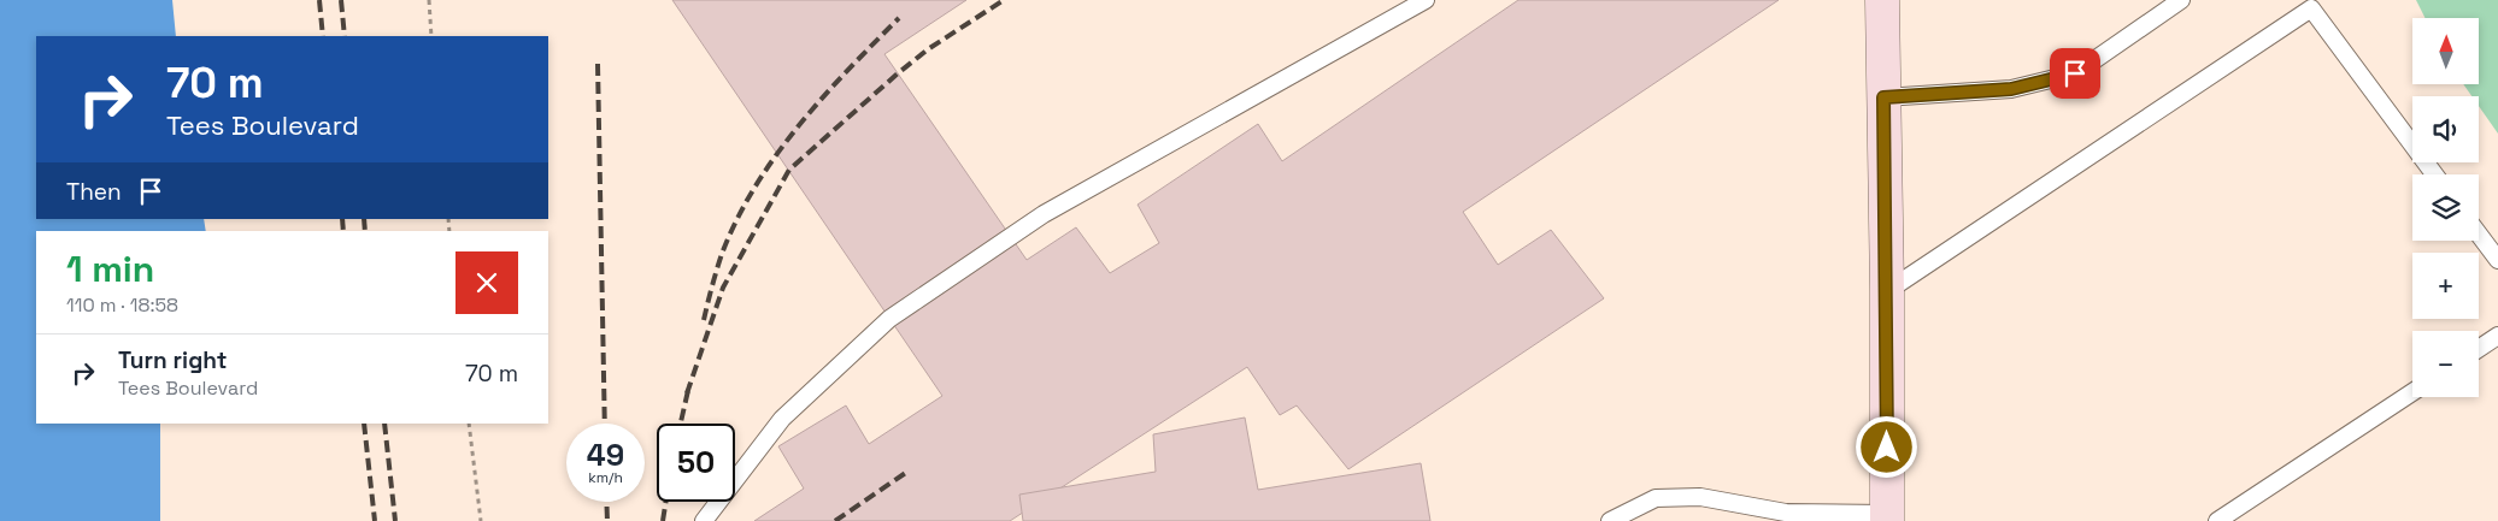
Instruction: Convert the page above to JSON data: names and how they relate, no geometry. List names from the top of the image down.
{
  "north": "top",
  "page": {
    "map_buttons": ["+", "−"],
    "turn": ["70 m", "Tees Boulevard"],
    "then": "Then",
    "heading": ["1 min", "110 m · 18:58"],
    "list": [
      {
        "name": "Turn right",
        "note": "Tees Boulevard",
        "value": "70 m"
      }
    ],
    "speed": "49 km/h",
    "limit": "50"
  }
}
